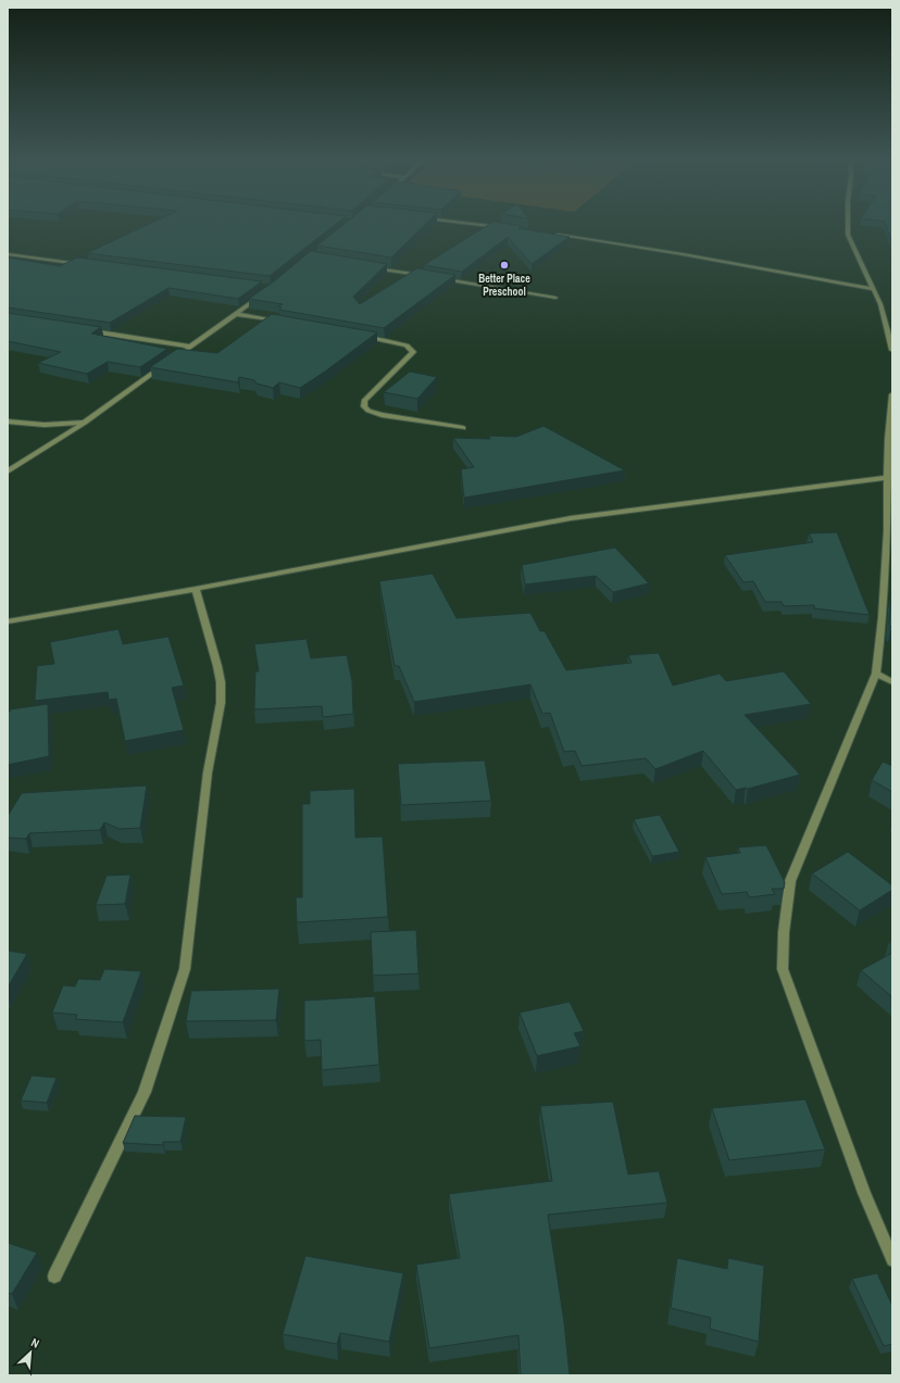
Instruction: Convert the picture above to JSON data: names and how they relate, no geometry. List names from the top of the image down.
{
  "places": ["Better Place Preschool"],
  "north": "top right"
}
